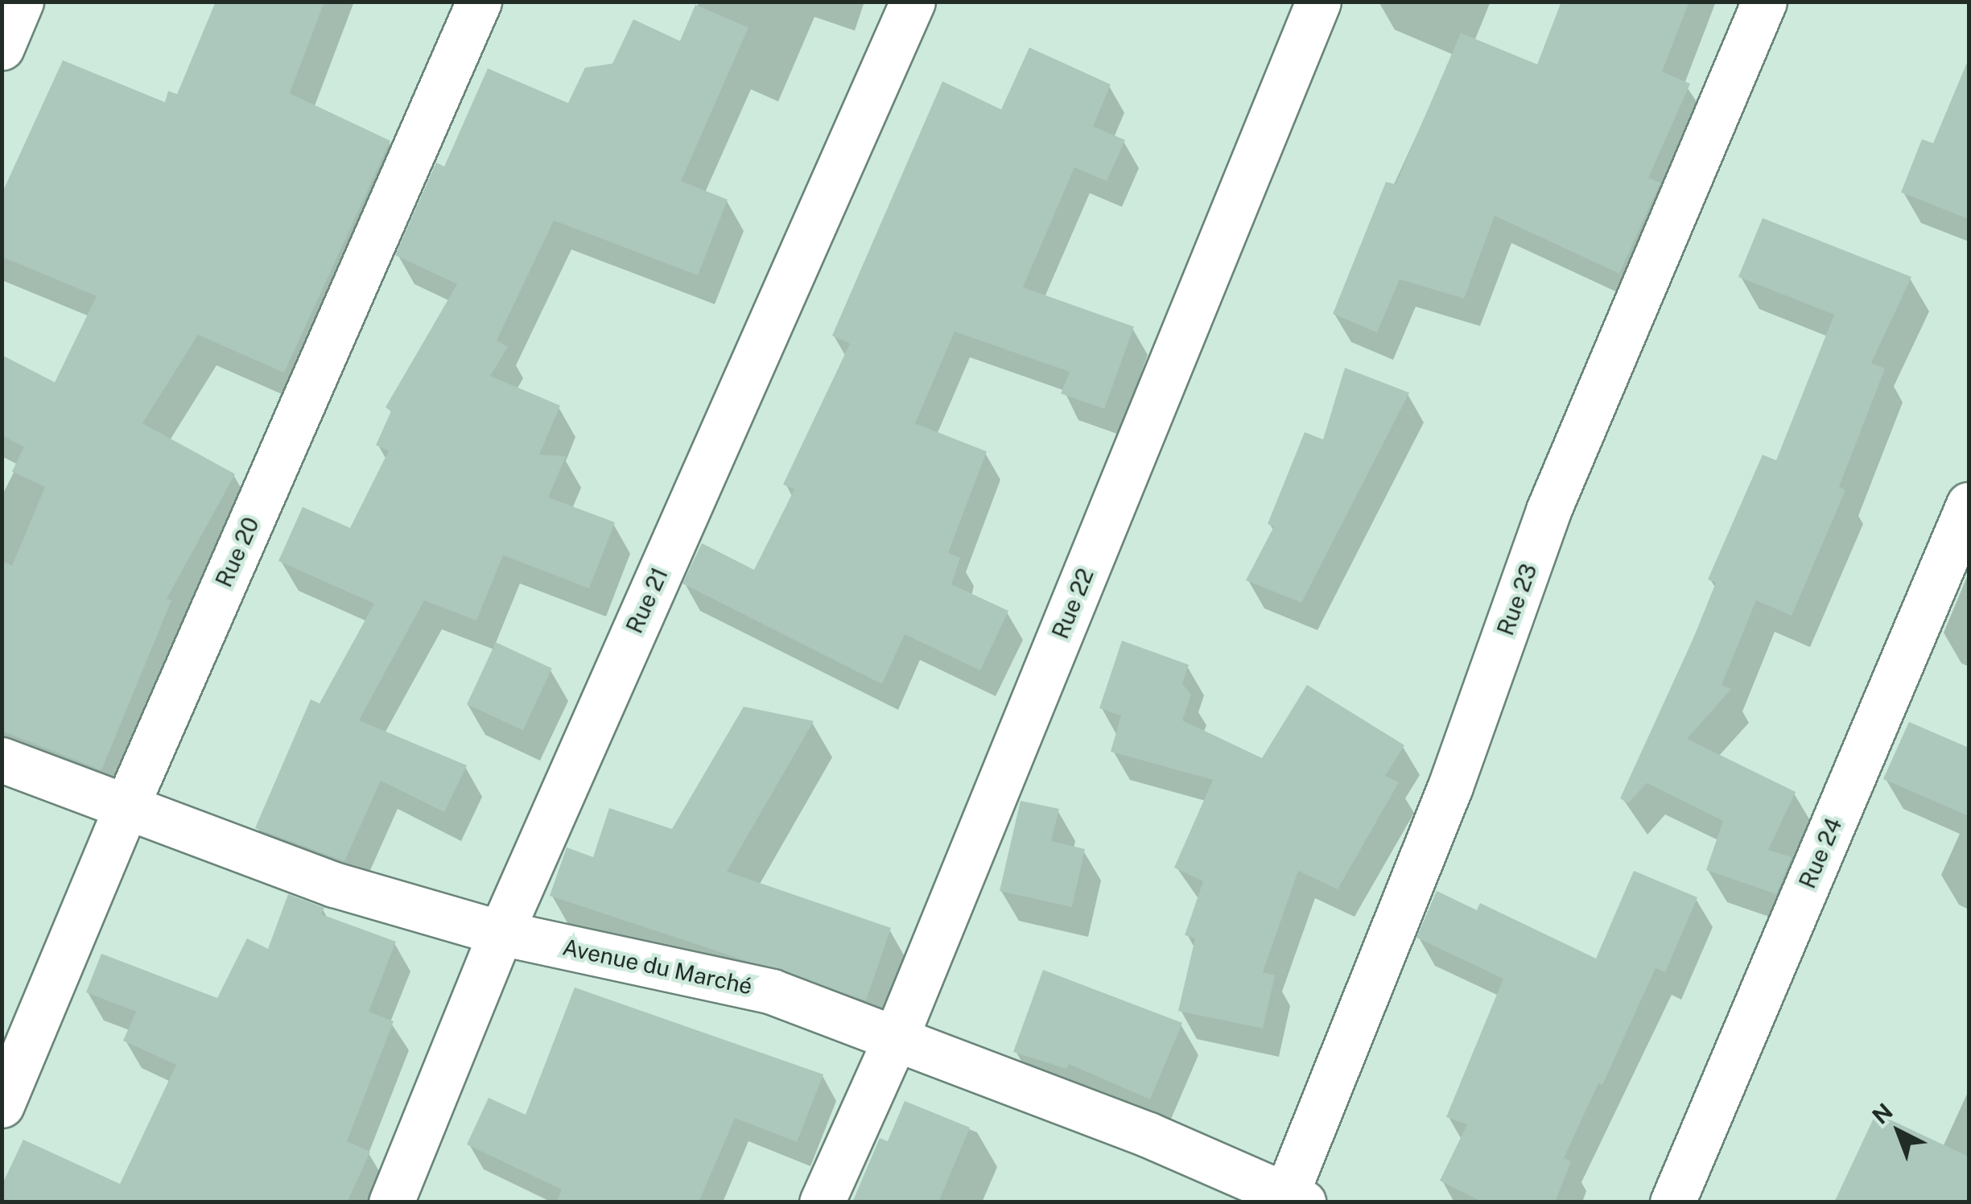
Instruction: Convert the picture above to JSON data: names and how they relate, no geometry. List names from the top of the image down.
{
  "streets": {
    "street": [
      "Rue 20",
      "Rue 23",
      "Rue 21",
      "Rue 22",
      "Rue 24",
      "Avenue du Marché"
    ]
  },
  "crossings": [
    ["Rue 20", "Avenue du Marché"],
    ["Rue 23", "Avenue du Marché"],
    ["Rue 21", "Avenue du Marché"],
    ["Rue 22", "Avenue du Marché"]
  ],
  "north": "top left"
}
